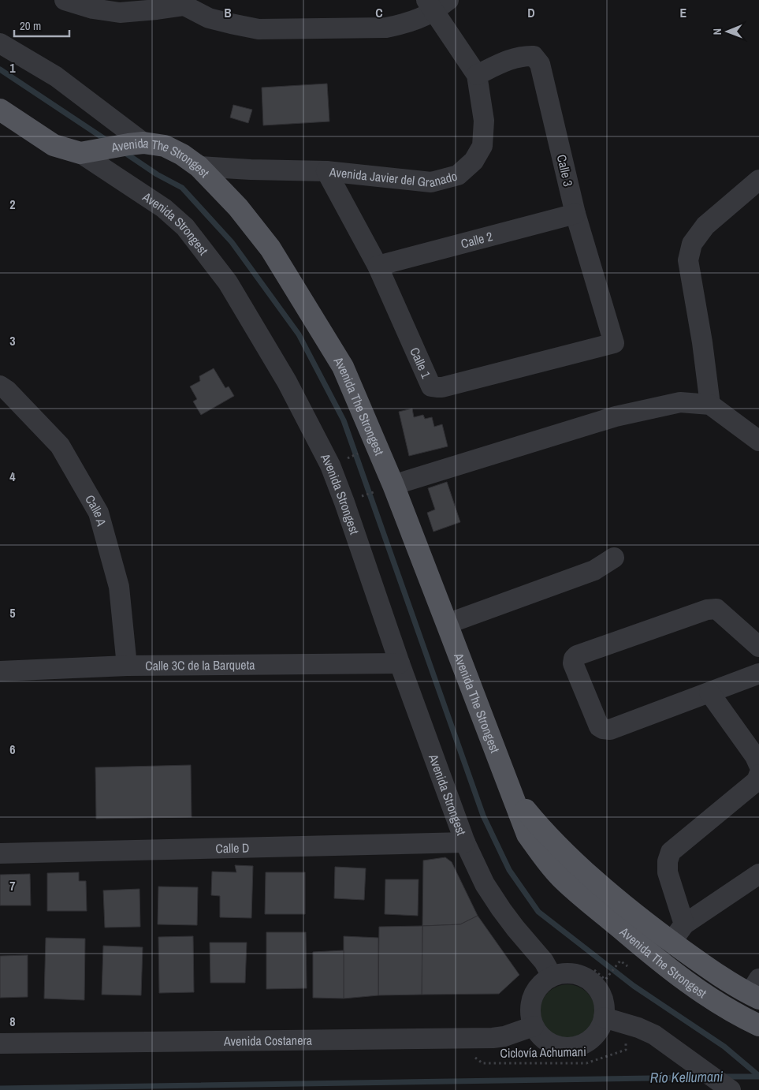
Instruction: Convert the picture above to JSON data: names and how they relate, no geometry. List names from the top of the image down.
{
  "streets": {
    "main road": ["Avenida The Strongest", "Avenida Strongest"],
    "street": [
      "Calle 3",
      "Avenida Javier del Granado",
      "Calle 2",
      "Calle 1",
      "Calle A",
      "Calle 3C de la Barqueta",
      "Calle D",
      "Avenida Costanera"
    ],
    "path": ["Ciclovía Achumani"]
  },
  "crossings": [
    ["Avenida The Strongest", "Avenida Javier del Granado"],
    ["Avenida The Strongest", "Avenida Strongest"],
    ["Calle 3", "Avenida Javier del Granado"],
    ["Calle 3", "Calle 2"],
    ["Calle 3", "Calle 1"],
    ["Avenida Javier del Granado", "Calle 1"],
    ["Avenida Strongest", "Calle 3C de la Barqueta"],
    ["Avenida Strongest", "Calle D"],
    ["Avenida Strongest", "Avenida Costanera"],
    ["Calle 2", "Calle 1"],
    ["Calle A", "Calle 3C de la Barqueta"]
  ],
  "water": ["Río Kellumani"],
  "scale_bar": "20 m",
  "north": "left",
  "grid": {
    "columns": [
      "B",
      "C",
      "D",
      "E"
    ],
    "rows": [
      "1",
      "2",
      "3",
      "4",
      "5",
      "6",
      "7",
      "8"
    ]
  }
}
